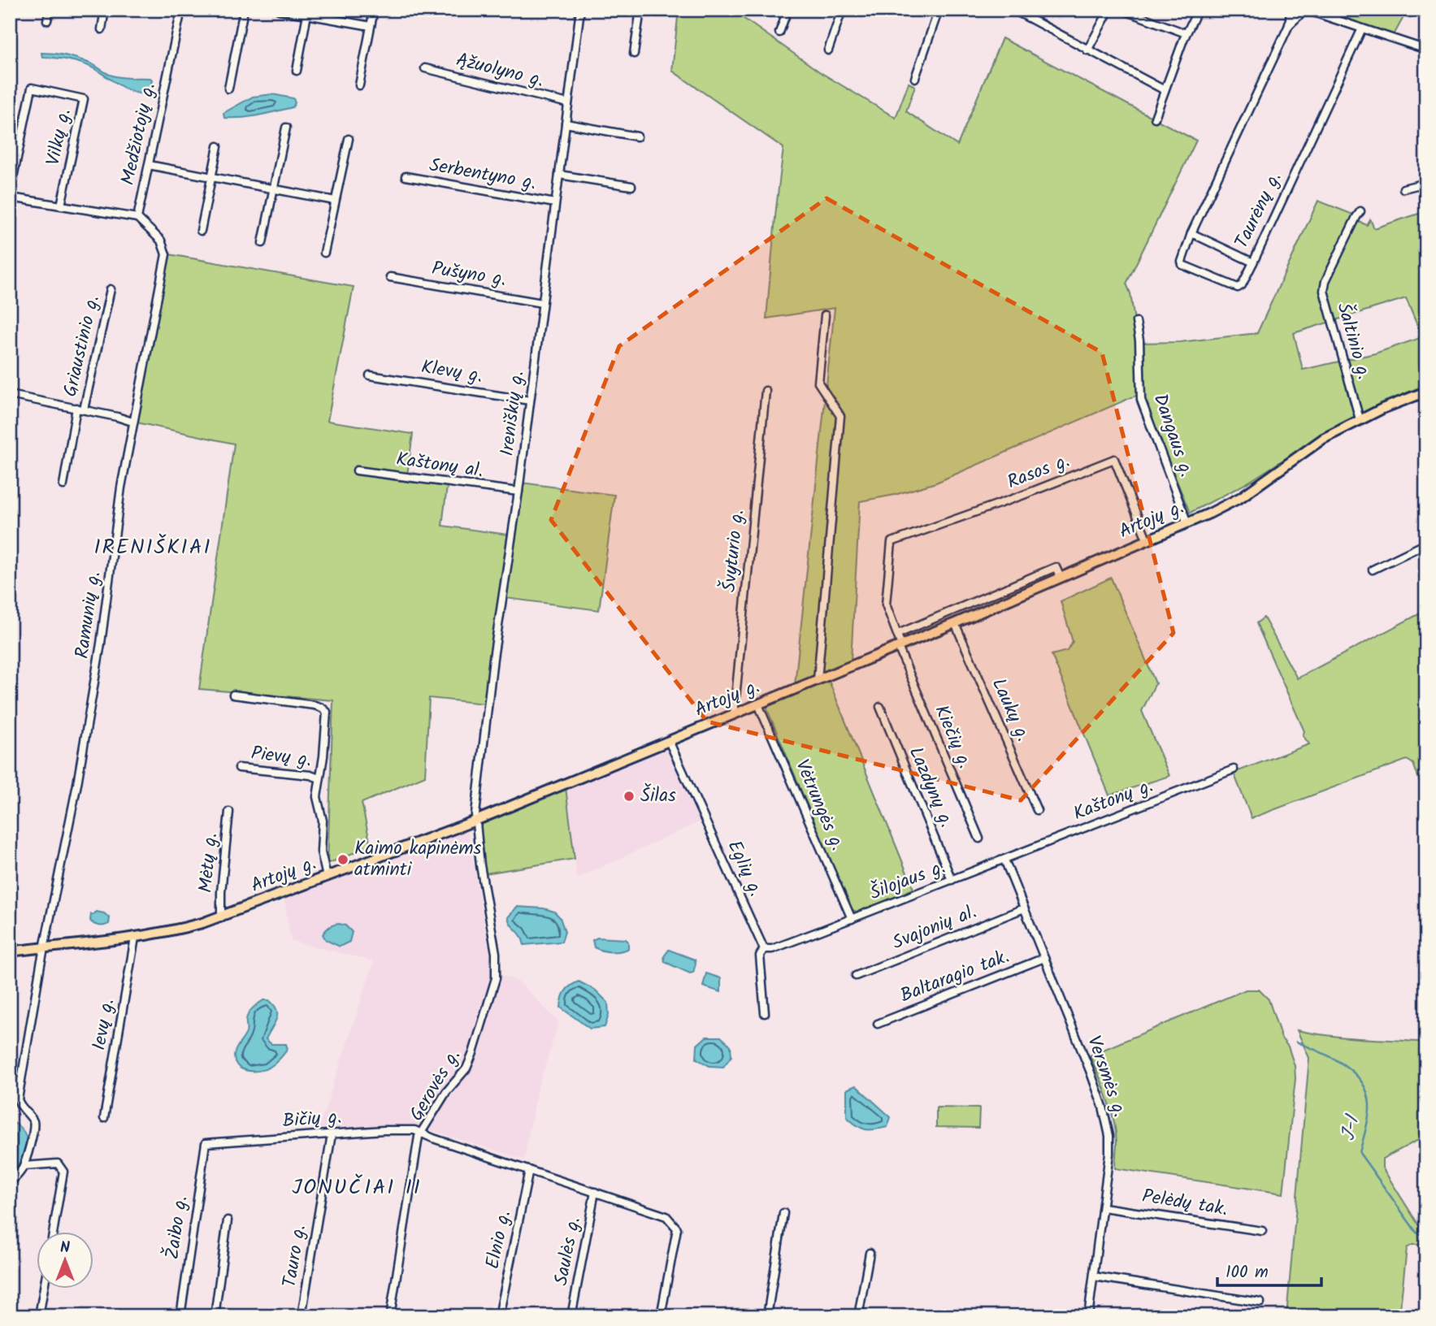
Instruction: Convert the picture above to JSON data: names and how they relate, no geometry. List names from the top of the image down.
{
  "streets": {
    "main road": ["Artojų g."],
    "street": [
      "Ąžuolyno g.",
      "Medžiotojų g.",
      "Vilkų g.",
      "Serbentyno g.",
      "Taurėnų g.",
      "Pušyno g.",
      "Šaltinio g.",
      "Griaustinio g.",
      "Klevų g.",
      "Ireniškių g.",
      "Dangaus g.",
      "Kaštonų al.",
      "Rasos g.",
      "Švyturio g.",
      "Ramunių g.",
      "Laukų g.",
      "Kiečių g.",
      "Pievų g.",
      "Lazdynų g.",
      "Kaštonų g.",
      "Vėtrungės g.",
      "Mėtų g.",
      "Eglių g.",
      "Šilojaus g.",
      "Svajonių al.",
      "Baltaragio tak.",
      "Ievų g.",
      "Versmės g.",
      "Gerovės g.",
      "Bičių g.",
      "Pelėdų tak.",
      "Žaibo g.",
      "Elnio g.",
      "Saulės g.",
      "Tauro g."
    ]
  },
  "crossings": [
    ["Ąžuolyno g.", "Ireniškių g."],
    ["Medžiotojų g.", "Ramunių g."],
    ["Serbentyno g.", "Ireniškių g."],
    ["Pušyno g.", "Ireniškių g."],
    ["Šaltinio g.", "Artojų g."],
    ["Klevų g.", "Ireniškių g."],
    ["Ireniškių g.", "Kaštonų al."],
    ["Ireniškių g.", "Artojų g."],
    ["Ireniškių g.", "Gerovės g."],
    ["Dangaus g.", "Artojų g."],
    ["Rasos g.", "Artojų g."],
    ["Rasos g.", "Kiečių g."],
    ["Artojų g.", "Švyturio g."],
    ["Artojų g.", "Ramunių g."],
    ["Artojų g.", "Laukų g."],
    ["Artojų g.", "Kiečių g."],
    ["Artojų g.", "Vėtrungės g."],
    ["Artojų g.", "Mėtų g."],
    ["Artojų g.", "Eglių g."],
    ["Artojų g.", "Ievų g."],
    ["Artojų g.", "Gerovės g."],
    ["Lazdynų g.", "Šilojaus g."],
    ["Kaštonų g.", "Šilojaus g."],
    ["Kaštonų g.", "Versmės g."],
    ["Vėtrungės g.", "Šilojaus g."],
    ["Eglių g.", "Šilojaus g."],
    ["Šilojaus g.", "Versmės g."],
    ["Svajonių al.", "Versmės g."],
    ["Baltaragio tak.", "Versmės g."],
    ["Versmės g.", "Pelėdų tak."],
    ["Gerovės g.", "Bičių g."],
    ["Gerovės g.", "Elnio g."],
    ["Gerovės g.", "Saulės g."],
    ["Bičių g.", "Žaibo g."],
    ["Bičių g.", "Tauro g."]
  ],
  "districts": ["IRENIŠKIAI", "JONUČIAI II"],
  "water": ["J-1"],
  "places": ["Šilas", "Kaimo kapinėms atminti"],
  "scale_bar": "100 m",
  "north": "top"
}
